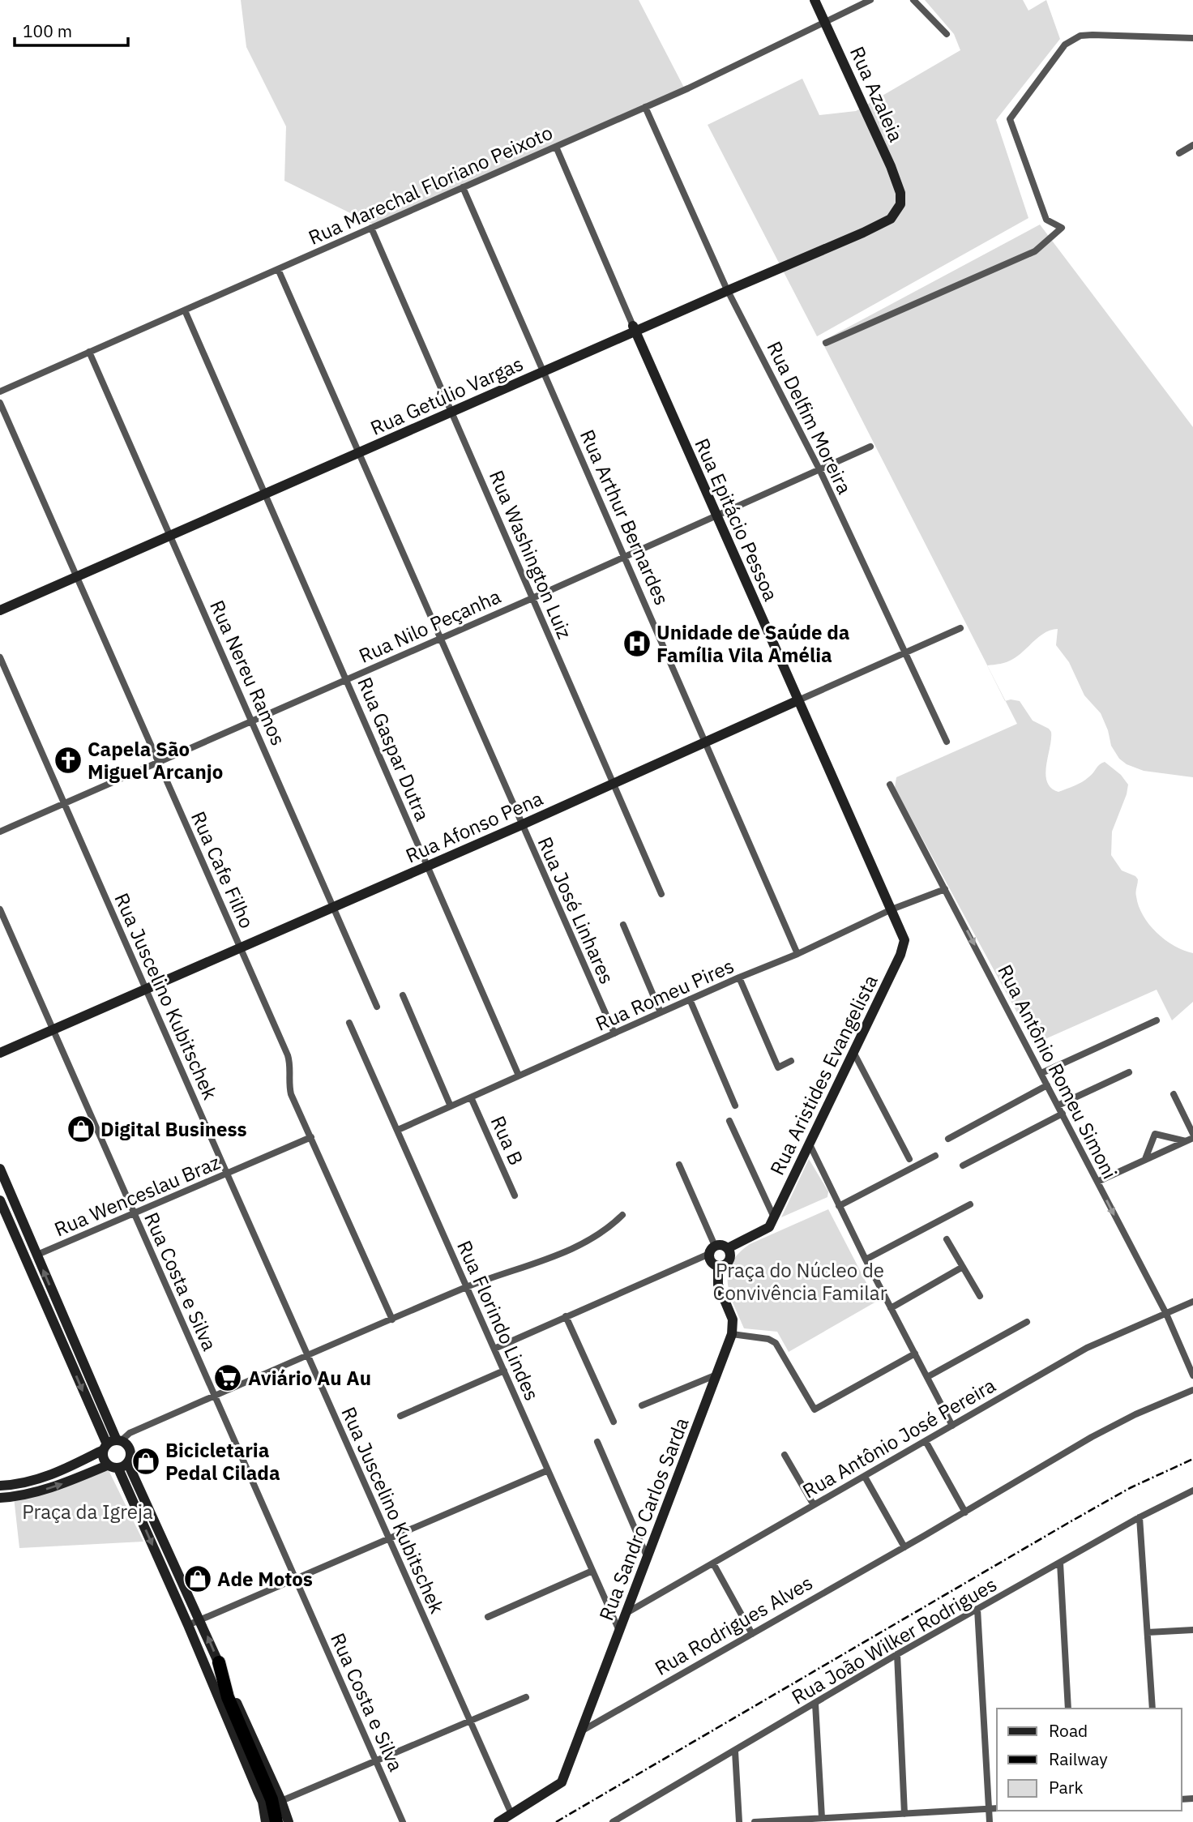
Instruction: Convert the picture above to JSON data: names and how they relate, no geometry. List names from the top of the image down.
{
  "streets": {
    "street": [
      "Rua Azaleia",
      "Rua Marechal Floriano Peixoto",
      "Rua Getúlio Vargas",
      "Rua Delfim Moreira",
      "Rua Arthur Bernardes",
      "Rua Epitácio Pessoa",
      "Rua Washington Luiz",
      "Rua Nilo Peçanha",
      "Rua Nereu Ramos",
      "Rua Gaspar Dutra",
      "Rua Afonso Pena",
      "Rua Cafe Filho",
      "Rua José Linhares",
      "Rua Romeu Pires",
      "Rua Juscelino Kubitschek",
      "Rua Antônio Romeu Simoni",
      "Rua Aristides Evangelista",
      "Rua B",
      "Rua Wenceslau Braz",
      "Rua Costa e Silva",
      "Rua Florindo Lindes",
      "Rua Antônio José Pereira",
      "Rua Sandro Carlos Sarda",
      "Rua Rodrigues Alves",
      "Rua João Wilker Rodrigues"
    ]
  },
  "crossings": [
    ["Rua Azaleia", "Rua Marechal Floriano Peixoto"],
    ["Rua Azaleia", "Rua Getúlio Vargas"],
    ["Rua Marechal Floriano Peixoto", "Rua Delfim Moreira"],
    ["Rua Marechal Floriano Peixoto", "Rua Arthur Bernardes"],
    ["Rua Marechal Floriano Peixoto", "Rua Epitácio Pessoa"],
    ["Rua Marechal Floriano Peixoto", "Rua Washington Luiz"],
    ["Rua Marechal Floriano Peixoto", "Rua Nereu Ramos"],
    ["Rua Marechal Floriano Peixoto", "Rua Gaspar Dutra"],
    ["Rua Marechal Floriano Peixoto", "Rua José Linhares"],
    ["Rua Getúlio Vargas", "Rua Delfim Moreira"],
    ["Rua Getúlio Vargas", "Rua Arthur Bernardes"],
    ["Rua Getúlio Vargas", "Rua Epitácio Pessoa"],
    ["Rua Getúlio Vargas", "Rua Washington Luiz"],
    ["Rua Getúlio Vargas", "Rua Nereu Ramos"],
    ["Rua Getúlio Vargas", "Rua Gaspar Dutra"],
    ["Rua Getúlio Vargas", "Rua Cafe Filho"],
    ["Rua Getúlio Vargas", "Rua José Linhares"],
    ["Rua Delfim Moreira", "Rua Nilo Peçanha"],
    ["Rua Delfim Moreira", "Rua Afonso Pena"],
    ["Rua Arthur Bernardes", "Rua Nilo Peçanha"],
    ["Rua Arthur Bernardes", "Rua Afonso Pena"],
    ["Rua Arthur Bernardes", "Rua Romeu Pires"],
    ["Rua Epitácio Pessoa", "Rua Nilo Peçanha"],
    ["Rua Epitácio Pessoa", "Rua Afonso Pena"],
    ["Rua Epitácio Pessoa", "Rua Romeu Pires"],
    ["Rua Epitácio Pessoa", "Rua Aristides Evangelista"],
    ["Rua Washington Luiz", "Rua Nilo Peçanha"],
    ["Rua Washington Luiz", "Rua Afonso Pena"],
    ["Rua Nilo Peçanha", "Rua Nereu Ramos"],
    ["Rua Nilo Peçanha", "Rua Gaspar Dutra"],
    ["Rua Nilo Peçanha", "Rua Cafe Filho"],
    ["Rua Nilo Peçanha", "Rua José Linhares"],
    ["Rua Nilo Peçanha", "Rua Juscelino Kubitschek"],
    ["Rua Nereu Ramos", "Rua Afonso Pena"],
    ["Rua Gaspar Dutra", "Rua Afonso Pena"],
    ["Rua Gaspar Dutra", "Rua Romeu Pires"],
    ["Rua Afonso Pena", "Rua Cafe Filho"],
    ["Rua Afonso Pena", "Rua José Linhares"],
    ["Rua Afonso Pena", "Rua Juscelino Kubitschek"],
    ["Rua Afonso Pena", "Rua Costa e Silva"],
    ["Rua Cafe Filho", "Rua Wenceslau Braz"],
    ["Rua José Linhares", "Rua Romeu Pires"],
    ["Rua Romeu Pires", "Rua Antônio Romeu Simoni"],
    ["Rua Romeu Pires", "Rua B"],
    ["Rua Romeu Pires", "Rua Florindo Lindes"],
    ["Rua Juscelino Kubitschek", "Rua Wenceslau Braz"],
    ["Rua Juscelino Kubitschek", "Rua Sandro Carlos Sarda"],
    ["Rua Antônio Romeu Simoni", "Rua Antônio José Pereira"],
    ["Rua Wenceslau Braz", "Rua Costa e Silva"],
    ["Rua Florindo Lindes", "Rua Sandro Carlos Sarda"],
    ["Rua Antônio José Pereira", "Rua Sandro Carlos Sarda"],
    ["Rua Sandro Carlos Sarda", "Rua Rodrigues Alves"]
  ],
  "one_way": ["Rua Antônio Romeu Simoni"],
  "parks": ["Praça do Núcleo de Convivência Familar", "Praça da Igreja"],
  "places": {
    "hospital": ["Unidade de Saúde da Família Vila Amélia"],
    "church": ["Capela São Miguel Arcanjo"],
    "shop": ["Digital Business", "Bicicletaria Pedal Cilada", "Ade Motos"],
    "supermarket": ["Aviário Au Au"]
  },
  "legend": ["Road", "Railway", "Park"],
  "scale_bar": "100 m"
}
